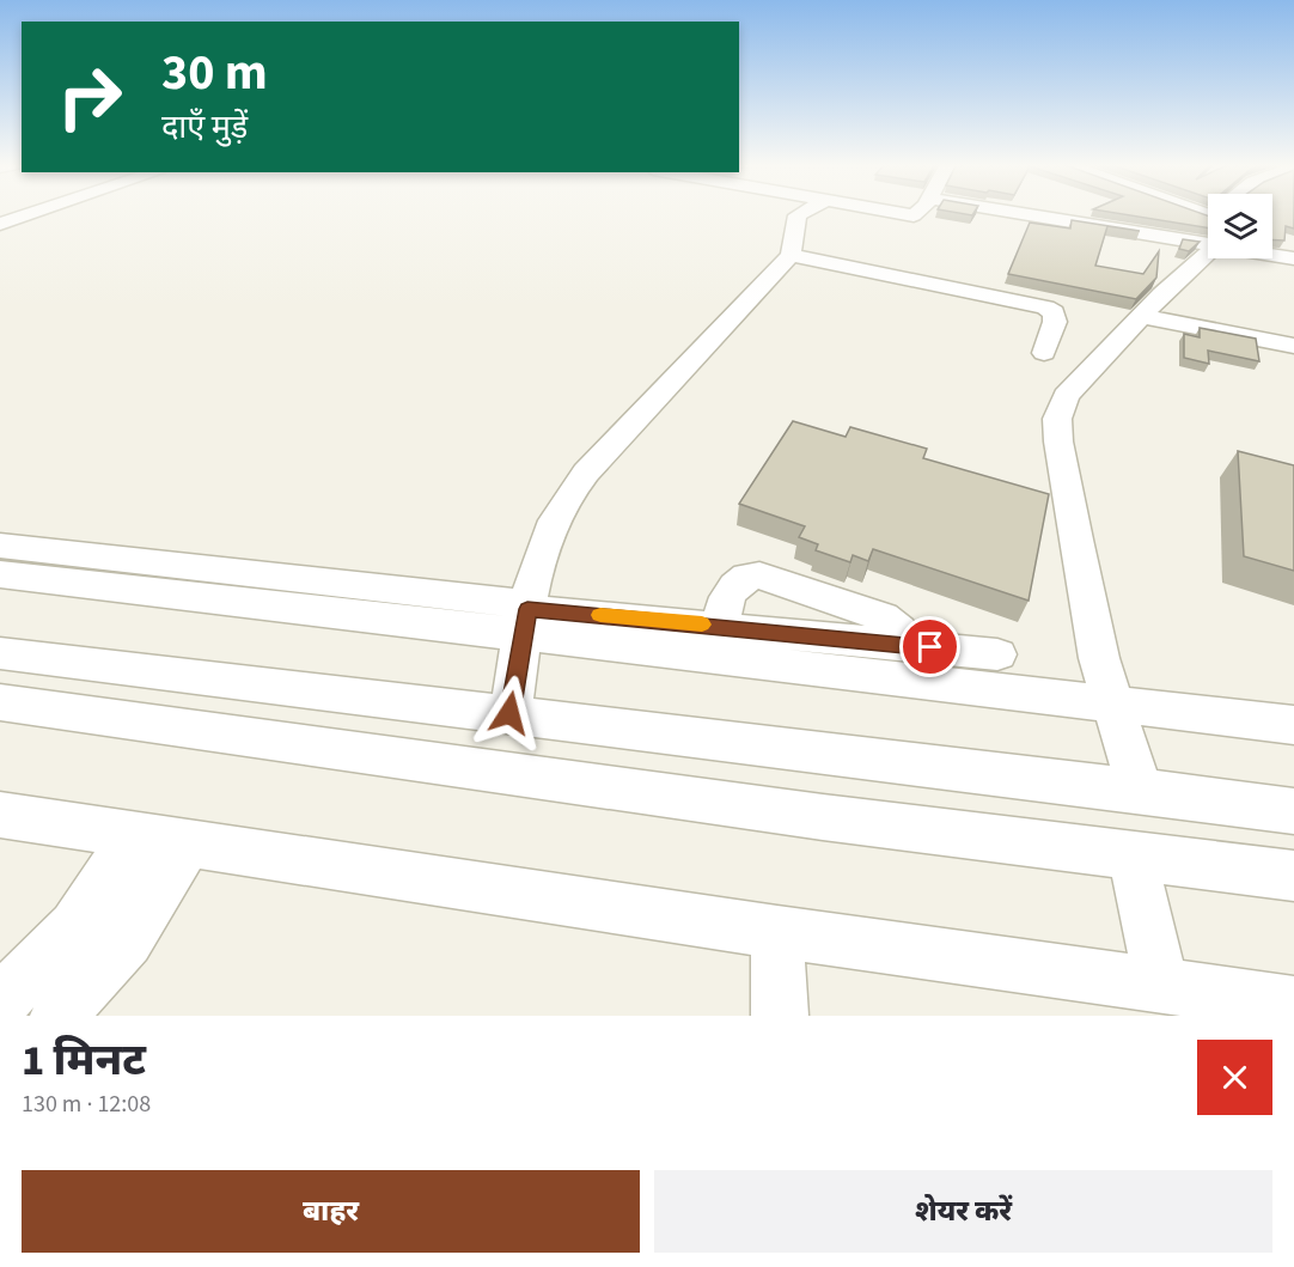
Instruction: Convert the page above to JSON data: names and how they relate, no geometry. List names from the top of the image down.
{
  "page": {
    "turn": ["30 m", "दाएँ मुड़ें"],
    "heading": ["1 मिनट", "130 m · 12:08"],
    "buttons": ["बाहर", "शेयर करें"]
  }
}
